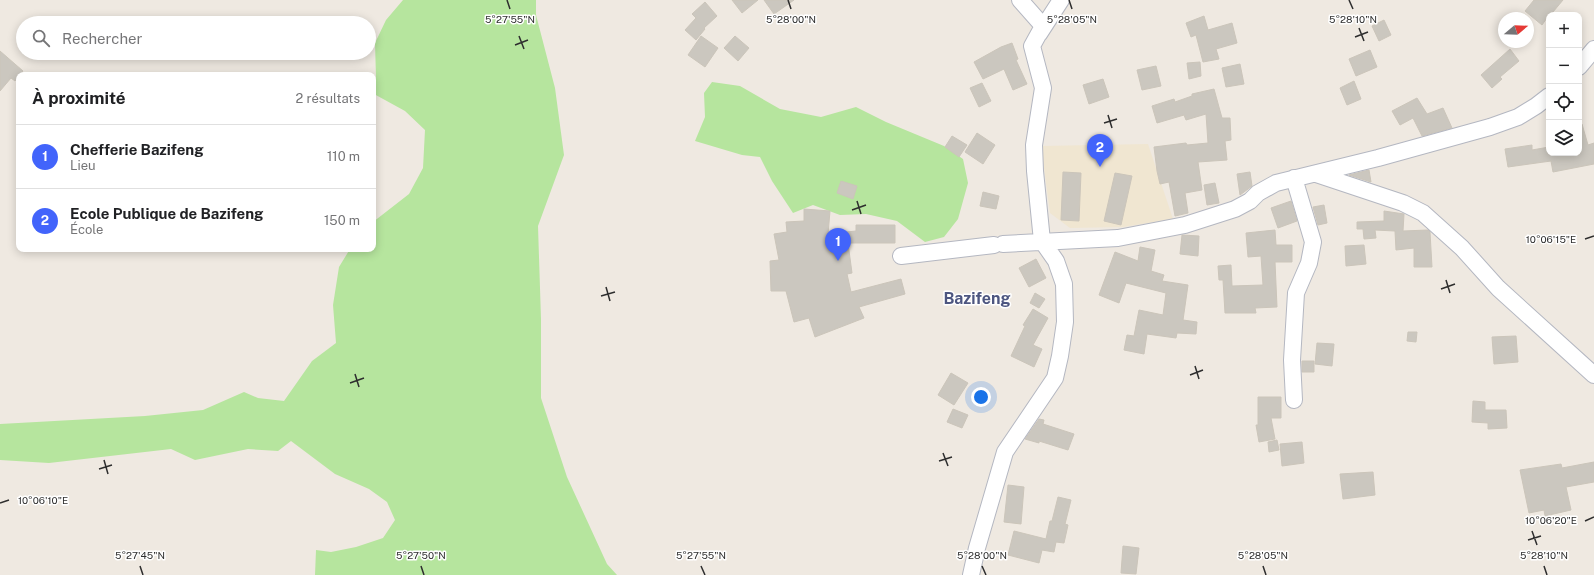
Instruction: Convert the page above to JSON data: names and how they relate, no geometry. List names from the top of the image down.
{
  "districts": ["Bazifeng"],
  "north": "right",
  "page": {
    "map_buttons": ["+", "−"],
    "search": "Rechercher",
    "heading": ["À proximité", "2 résultats"],
    "list": [
      {
        "mark": "1",
        "name": "Chefferie Bazifeng",
        "note": "Lieu",
        "value": "110 m"
      },
      {
        "mark": "2",
        "name": "Ecole Publique de Bazifeng",
        "note": "École",
        "value": "150 m"
      }
    ],
    "pins": ["2", "1"]
  },
  "coordinates": [
    "5°27'55\"N",
    "5°28'00\"N",
    "5°28'05\"N",
    "5°28'10\"N",
    "10°06'15\"E",
    "10°06'10\"E",
    "10°06'20\"E",
    "5°27'45\"N",
    "5°27'50\"N"
  ]
}
